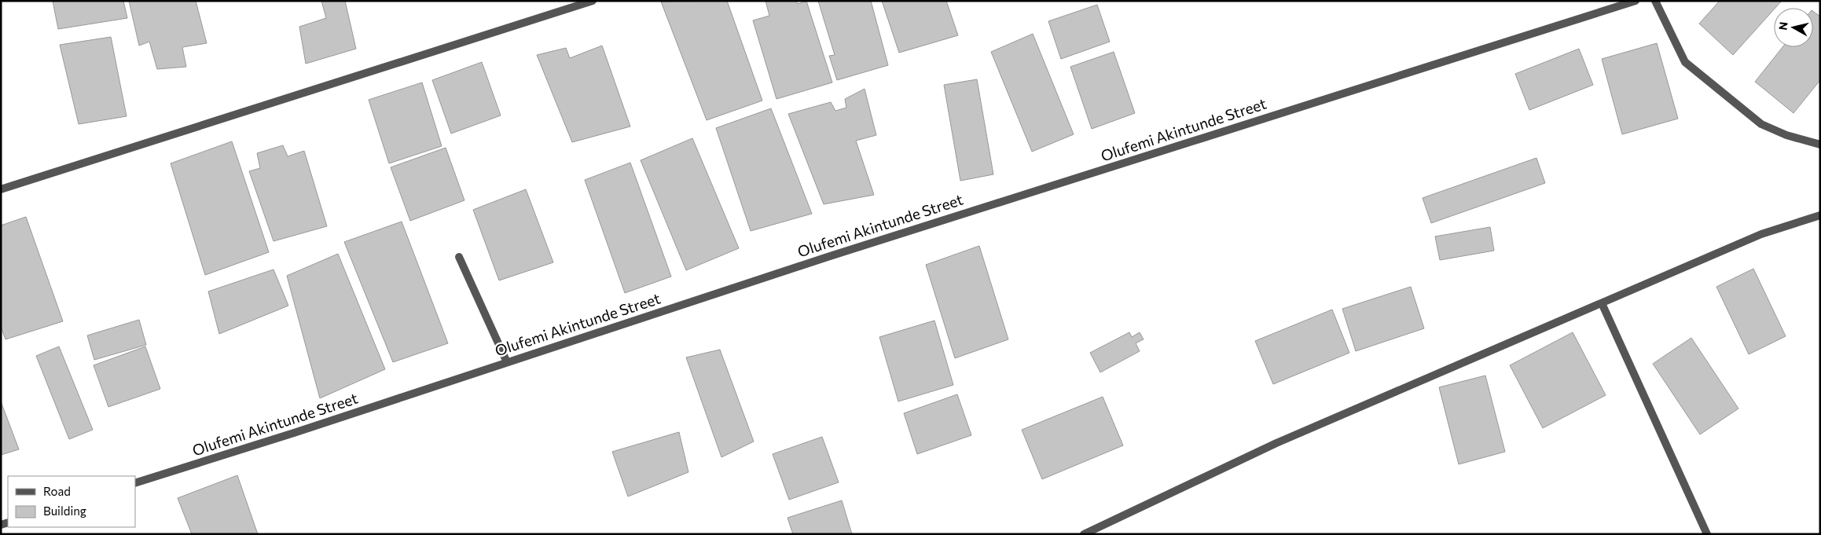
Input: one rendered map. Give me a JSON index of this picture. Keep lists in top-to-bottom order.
{
  "streets": {
    "street": ["Olufemi Akintunde Street"]
  },
  "legend": ["Road", "Building"],
  "north": "left"
}
